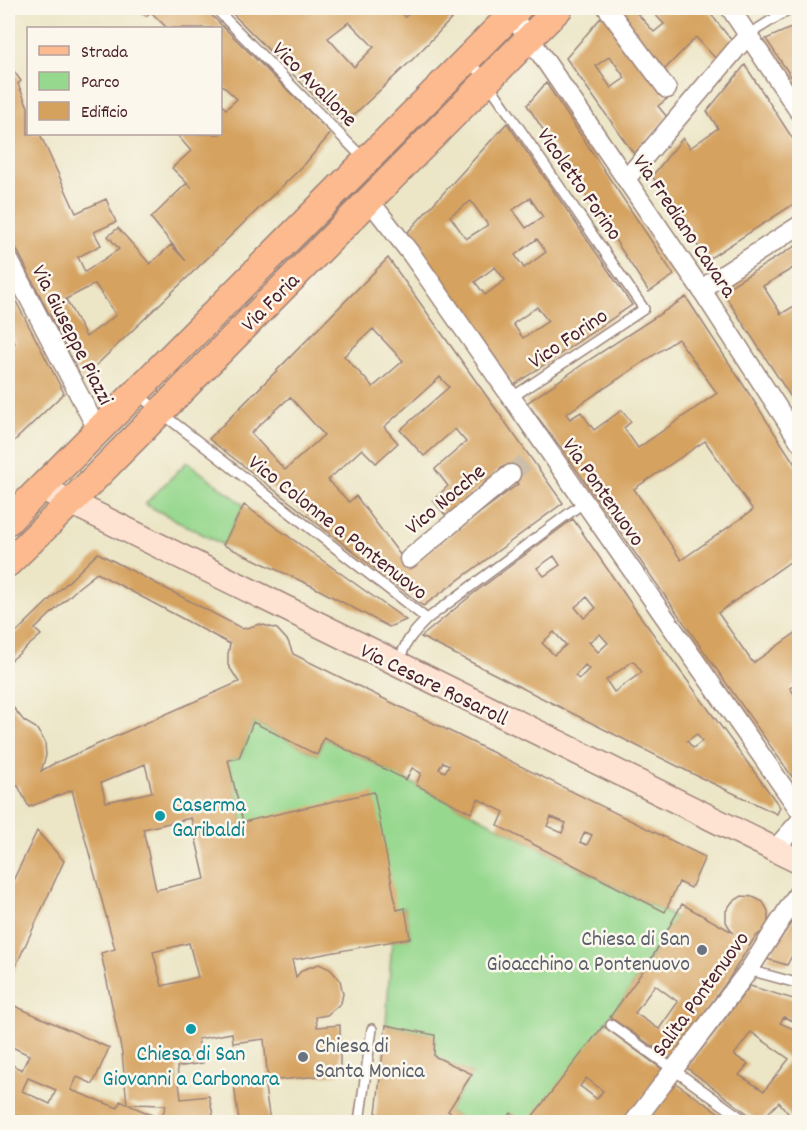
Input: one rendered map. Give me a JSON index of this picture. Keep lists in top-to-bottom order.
{
  "streets": {
    "main road": ["Via Foria", "Via Cesare Rosaroll"],
    "street": [
      "Via Frediano Cavara",
      "Via Giuseppe Piazzi",
      "Via Pontenuovo",
      "Vico Nocche",
      "Salita Pontenuovo"
    ],
    "lane": [
      "Vico Avallone",
      "Vicoletto Forino",
      "Vico Forino",
      "Vico Colonne a Pontenuovo"
    ]
  },
  "crossings": [
    ["Vico Avallone", "Via Foria"],
    ["Vicoletto Forino", "Via Foria"],
    ["Vicoletto Forino", "Vico Forino"],
    ["Via Frediano Cavara", "Via Foria"],
    ["Via Foria", "Via Giuseppe Piazzi"],
    ["Via Foria", "Via Pontenuovo"],
    ["Via Foria", "Vico Colonne a Pontenuovo"],
    ["Via Foria", "Via Cesare Rosaroll"],
    ["Vico Forino", "Via Pontenuovo"],
    ["Via Pontenuovo", "Vico Colonne a Pontenuovo"]
  ],
  "places": [
    "Caserma Garibaldi",
    "Chiesa di San Gioacchino a Pontenuovo",
    "Chiesa di San Giovanni a Carbonara",
    "Chiesa di Santa Monica"
  ],
  "legend": ["Strada", "Parco", "Edificio"]
}
